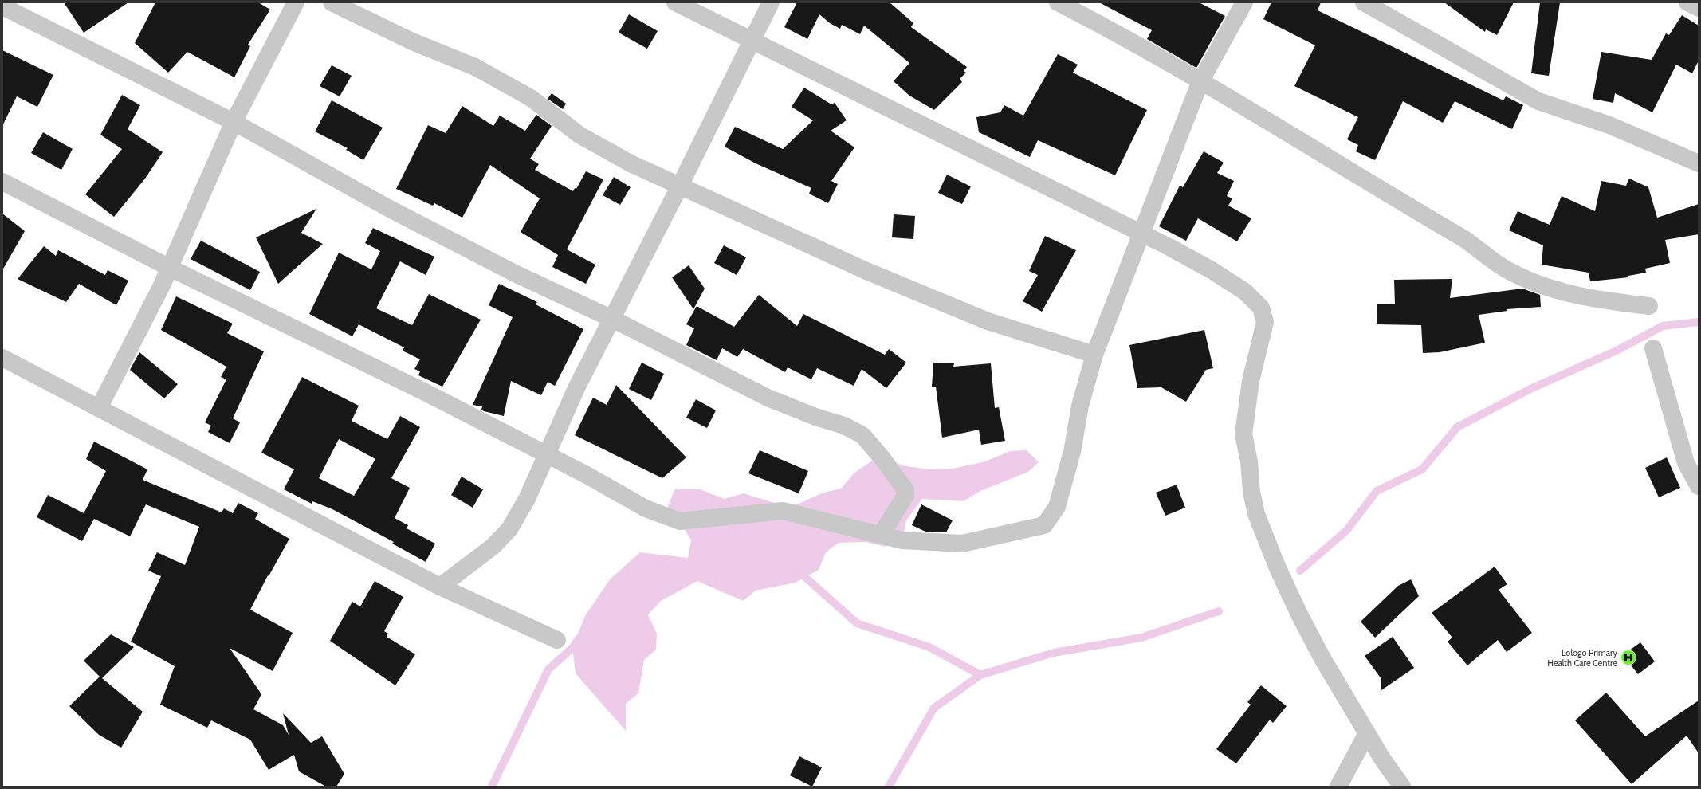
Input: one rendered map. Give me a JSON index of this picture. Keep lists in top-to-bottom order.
{
  "places": {
    "hospital": ["Lologo Primary Health Care Centre"]
  }
}
